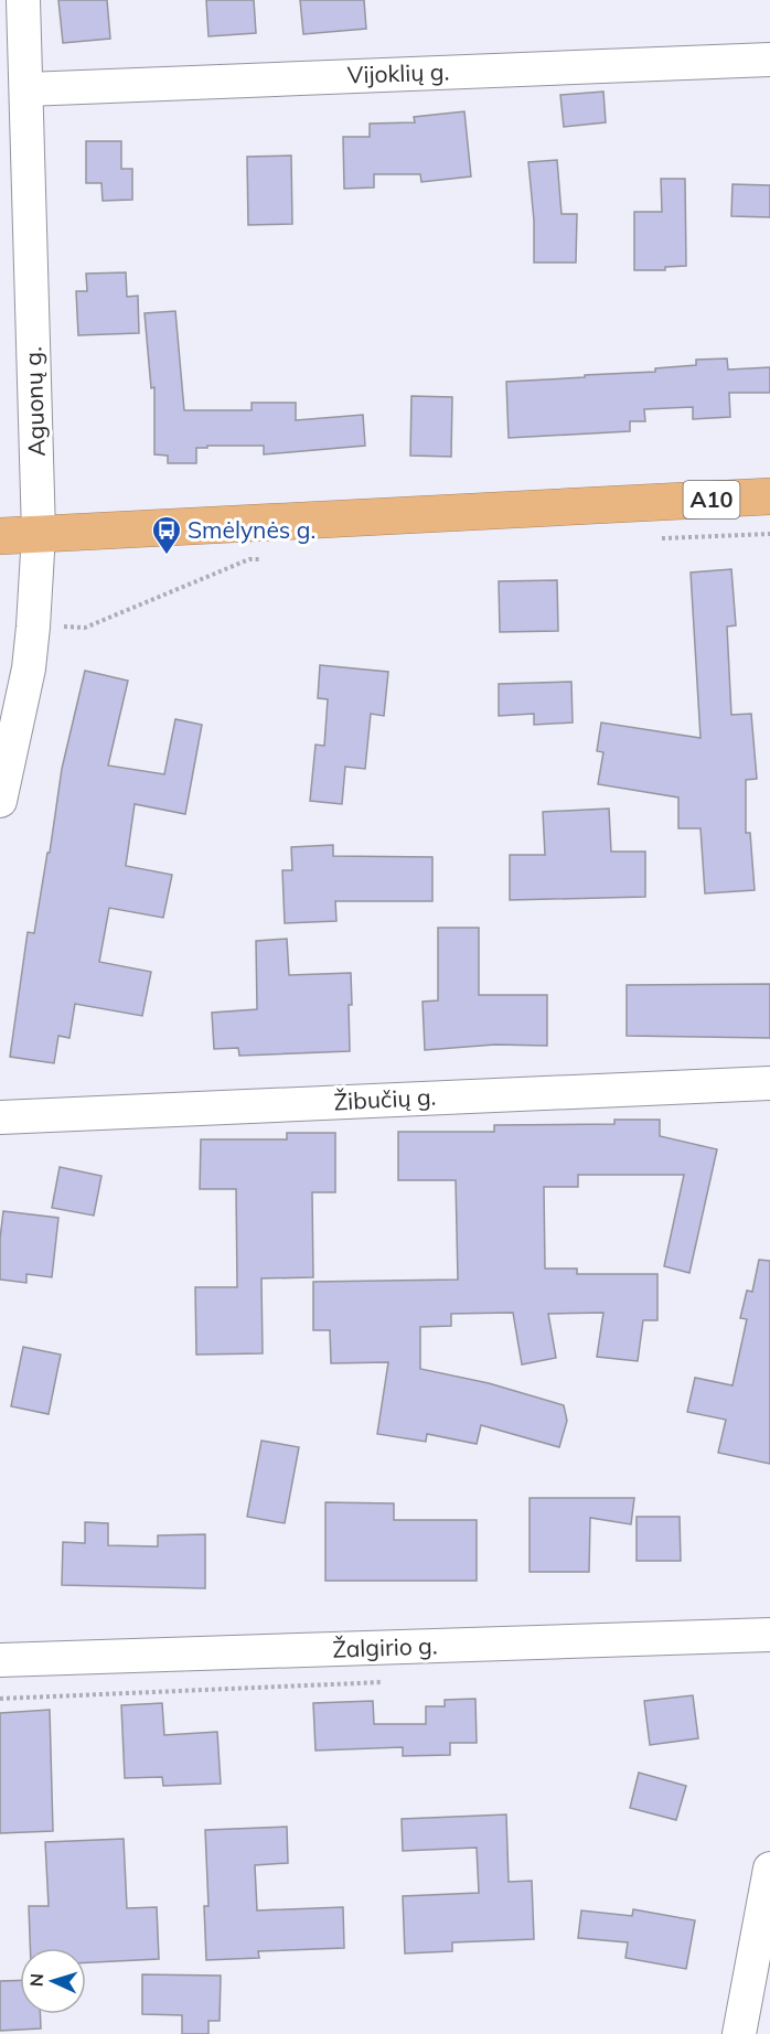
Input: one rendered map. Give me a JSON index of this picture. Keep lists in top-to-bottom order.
{
  "streets": {
    "highway": ["A10"],
    "street": [
      "Vijoklių g.",
      "Aguonų g.",
      "Žibučių g.",
      "Žalgirio g."
    ]
  },
  "crossings": [
    ["Vijoklių g.", "Aguonų g."],
    ["Aguonų g.", "A10"]
  ],
  "places": {
    "bus stop": ["Smėlynės g."]
  },
  "north": "left"
}
